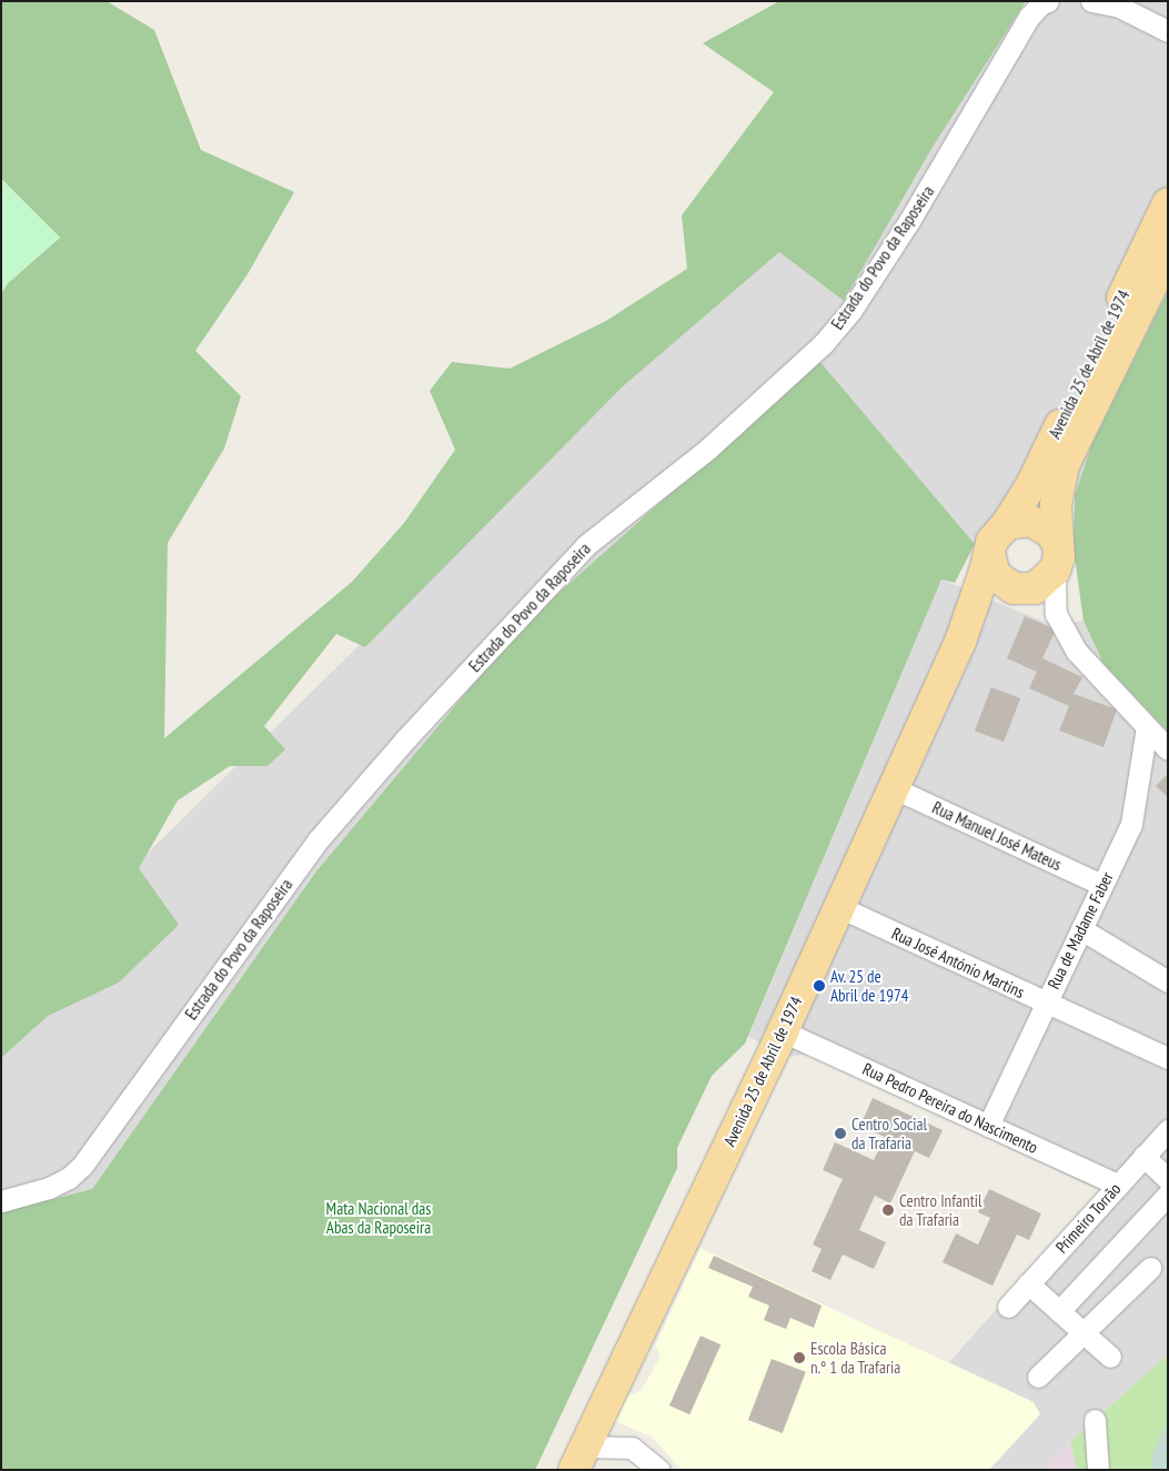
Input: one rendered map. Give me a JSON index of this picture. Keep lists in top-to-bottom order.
{
  "streets": {
    "main road": ["Avenida 25 de Abril de 1974"],
    "street": [
      "Estrada do Povo da Raposeira",
      "Rua Manuel José Mateus",
      "Rua de Madame Faber",
      "Rua José António Martins",
      "Rua Pedro Pereira do Nascimento",
      "Primeiro Torrão"
    ]
  },
  "crossings": [
    ["Avenida 25 de Abril de 1974", "Rua Manuel José Mateus"],
    ["Avenida 25 de Abril de 1974", "Rua José António Martins"],
    ["Avenida 25 de Abril de 1974", "Rua Pedro Pereira do Nascimento"],
    ["Rua Manuel José Mateus", "Rua de Madame Faber"],
    ["Rua de Madame Faber", "Rua José António Martins"],
    ["Rua de Madame Faber", "Rua Pedro Pereira do Nascimento"],
    ["Rua Pedro Pereira do Nascimento", "Primeiro Torrão"]
  ],
  "parks": ["Mata Nacional das Abas da Raposeira"],
  "places": [
    "Av. 25 de Abril de 1974",
    "Centro Social da Trafaria",
    "Centro Infantil da Trafaria",
    "Escola Básica n.º 1 da Trafaria"
  ]
}
